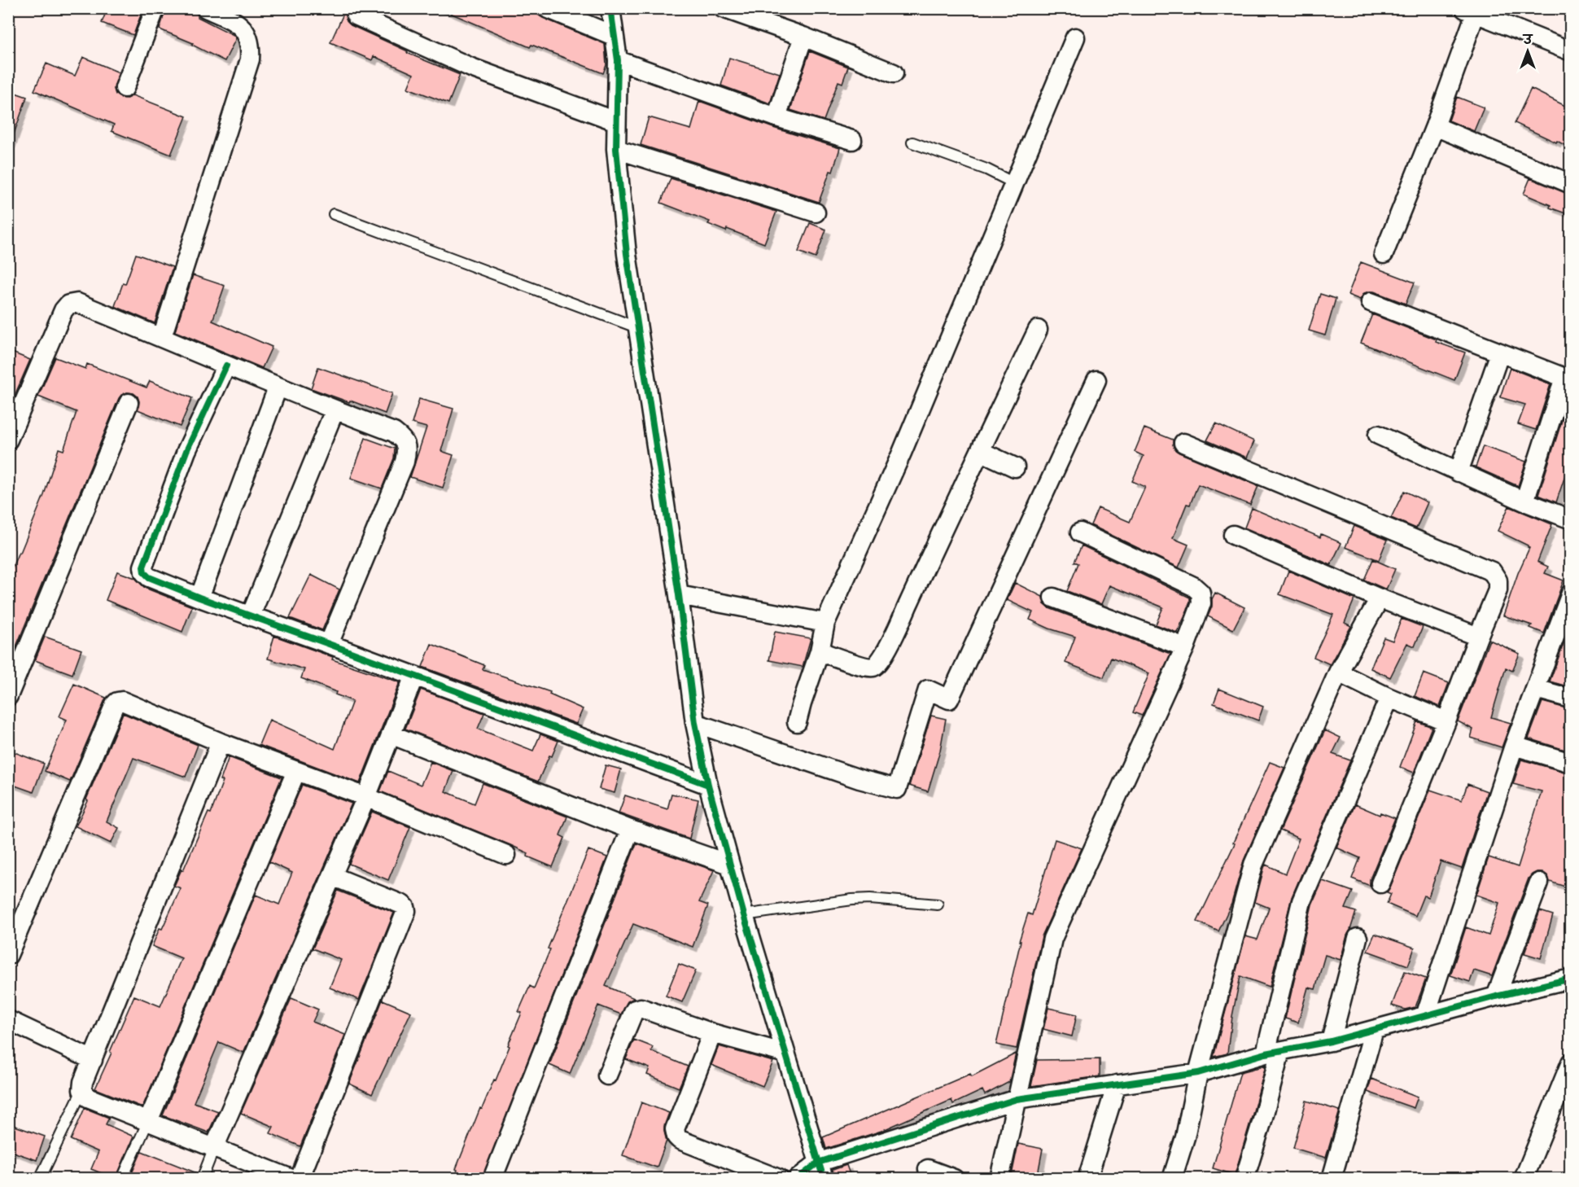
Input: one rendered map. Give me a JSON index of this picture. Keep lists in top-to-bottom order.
{
  "north": "top"
}
